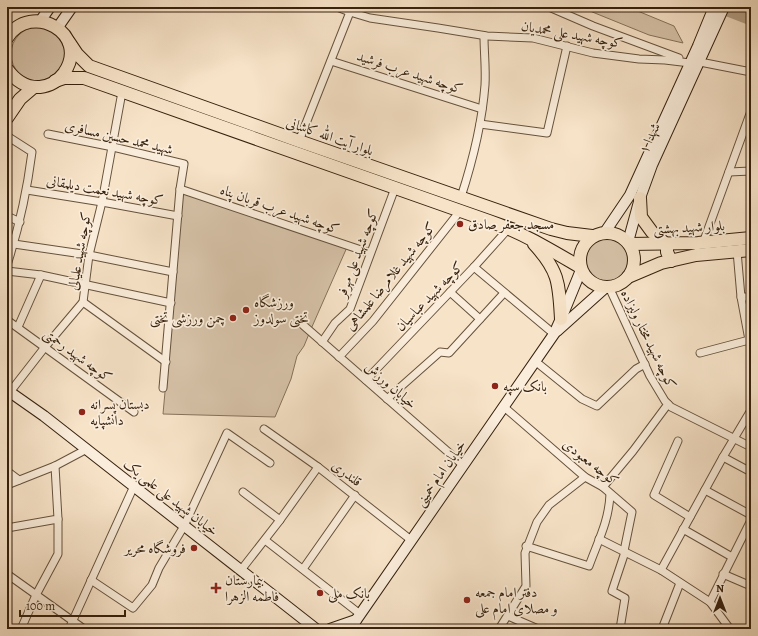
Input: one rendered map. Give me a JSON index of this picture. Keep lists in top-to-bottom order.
{
  "streets": {
    "main road": [
      "بلوار آیت الله کاشانی",
      "شهدا ۱",
      "بلوار شهید بهشتی",
      "خیابان امام خمینی",
      "خیابان شهید علی علمی یک"
    ],
    "street": [
      "کوچه شهید علی محمدیان",
      "کوچه شهید عرب فرشید",
      "شهید محمد حسین مسافری",
      "کوچه شهید نعمت دیلمقانی",
      "کوچه شهید عرب قربان پناه",
      "کوچه شهید علیالی",
      "کوچه شهید علی مهرفر",
      "کوچه شهید غلامرضا علمشاهی",
      "کوچه شهید عباسیان",
      "کوچه شهید مختار ولیزاده",
      "کوچه شهید رحمتی",
      "خیابان ورزش",
      "کوچه معبودی",
      "قلندری"
    ]
  },
  "crossings": [
    ["کوچه شهید علی محمدیان", "شهدا ۱"],
    ["بلوار آیت الله کاشانی", "شهدا ۱"],
    ["بلوار آیت الله کاشانی", "بلوار شهید بهشتی"],
    ["بلوار آیت الله کاشانی", "کوچه شهید علیالی"],
    ["بلوار آیت الله کاشانی", "کوچه شهید علی مهرفر"],
    ["بلوار آیت الله کاشانی", "کوچه شهید غلامرضا علمشاهی"],
    ["بلوار آیت الله کاشانی", "کوچه شهید عباسیان"],
    ["بلوار آیت الله کاشانی", "کوچه شهید مختار ولیزاده"],
    ["شهید محمد حسین مسافری", "کوچه شهید عرب قربان پناه"],
    ["شهید محمد حسین مسافری", "کوچه شهید علیالی"],
    ["شهدا ۱", "بلوار شهید بهشتی"],
    ["شهدا ۱", "کوچه شهید مختار ولیزاده"],
    ["کوچه شهید نعمت دیلمقانی", "کوچه شهید علیالی"],
    ["کوچه شهید عرب قربان پناه", "کوچه شهید علی مهرفر"],
    ["بلوار شهید بهشتی", "کوچه شهید مختار ولیزاده"],
    ["کوچه شهید علیالی", "کوچه شهید رحمتی"],
    ["کوچه شهید علیالی", "خیابان شهید علی علمی یک"],
    ["کوچه شهید علی مهرفر", "خیابان ورزش"],
    ["کوچه شهید غلامرضا علمشاهی", "خیابان ورزش"],
    ["کوچه شهید عباسیان", "خیابان ورزش"],
    ["خیابان ورزش", "خیابان امام خمینی"],
    ["کوچه معبودی", "خیابان امام خمینی"],
    ["قلندری", "خیابان امام خمینی"]
  ],
  "places": {
    "other": [
      "مسجد جعفر صادق",
      "ورزشگاه تختی سولدوز",
      "چمن ورزشی تختی",
      "بانک سپه",
      "دبستان پسرانه دانشپایه",
      "فروشگاه محریر",
      "بانک ملی",
      "دفتر امام جمعه و مصلای امام علی"
    ],
    "health": ["بیمارستان فاطمه الزهرا"]
  },
  "scale_bar": "100 m",
  "north": "top"
}
